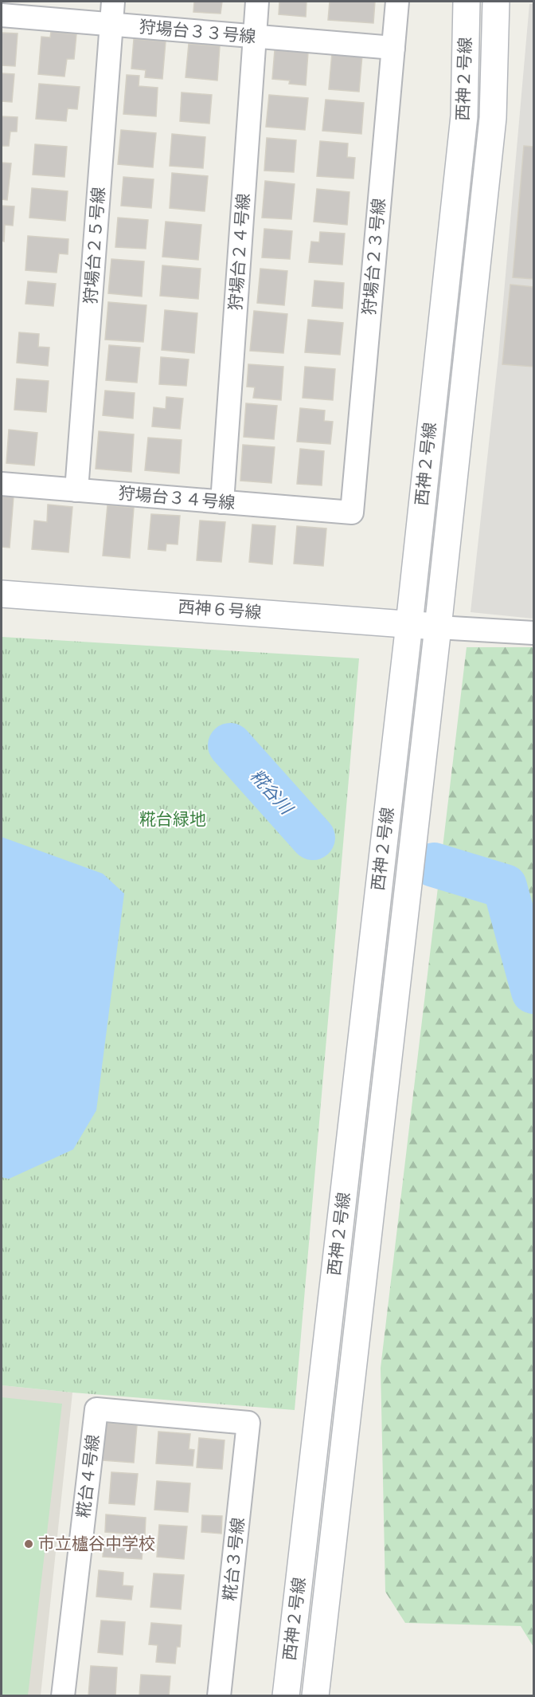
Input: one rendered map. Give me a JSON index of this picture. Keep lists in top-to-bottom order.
{
  "streets": {
    "street": [
      "狩場台３３号線",
      "西神２号線",
      "狩場台２５号線",
      "狩場台２４号線",
      "狩場台２３号線",
      "狩場台３４号線",
      "西神６号線",
      "糀台４号線",
      "糀台３号線"
    ]
  },
  "crossings": [
    ["狩場台３３号線", "狩場台２５号線"],
    ["狩場台３３号線", "狩場台２４号線"],
    ["狩場台３３号線", "狩場台２３号線"],
    ["西神２号線", "西神６号線"],
    ["狩場台２５号線", "狩場台３４号線"],
    ["狩場台２４号線", "狩場台３４号線"],
    ["狩場台２３号線", "狩場台３４号線"],
    ["糀台４号線", "糀台３号線"]
  ],
  "water": ["糀谷川"],
  "parks": ["糀台緑地"],
  "places": ["市立櫨谷中学校"]
}
